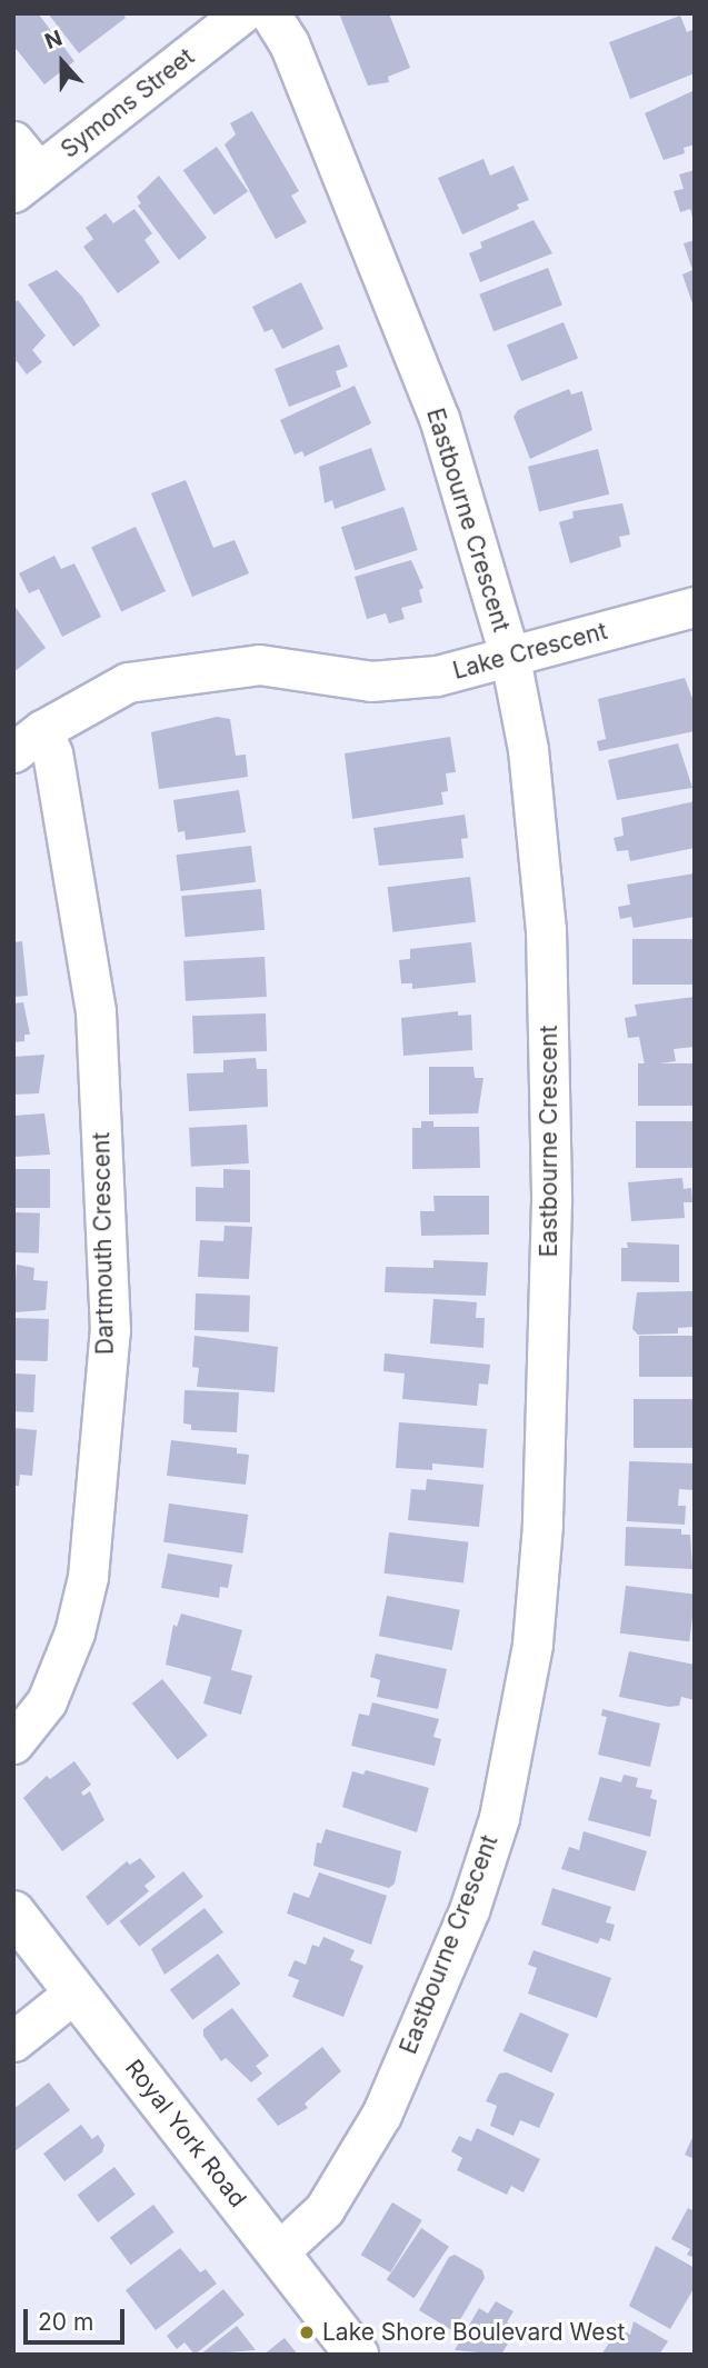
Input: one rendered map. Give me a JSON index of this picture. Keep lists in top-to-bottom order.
{
  "streets": {
    "main road": ["Royal York Road"],
    "street": [
      "Symons Street",
      "Eastbourne Crescent",
      "Lake Crescent",
      "Dartmouth Crescent"
    ]
  },
  "crossings": [
    ["Eastbourne Crescent", "Lake Crescent"],
    ["Eastbourne Crescent", "Royal York Road"],
    ["Lake Crescent", "Dartmouth Crescent"]
  ],
  "places": ["Lake Shore Boulevard West"],
  "scale_bar": "20 m",
  "north": "top"
}
